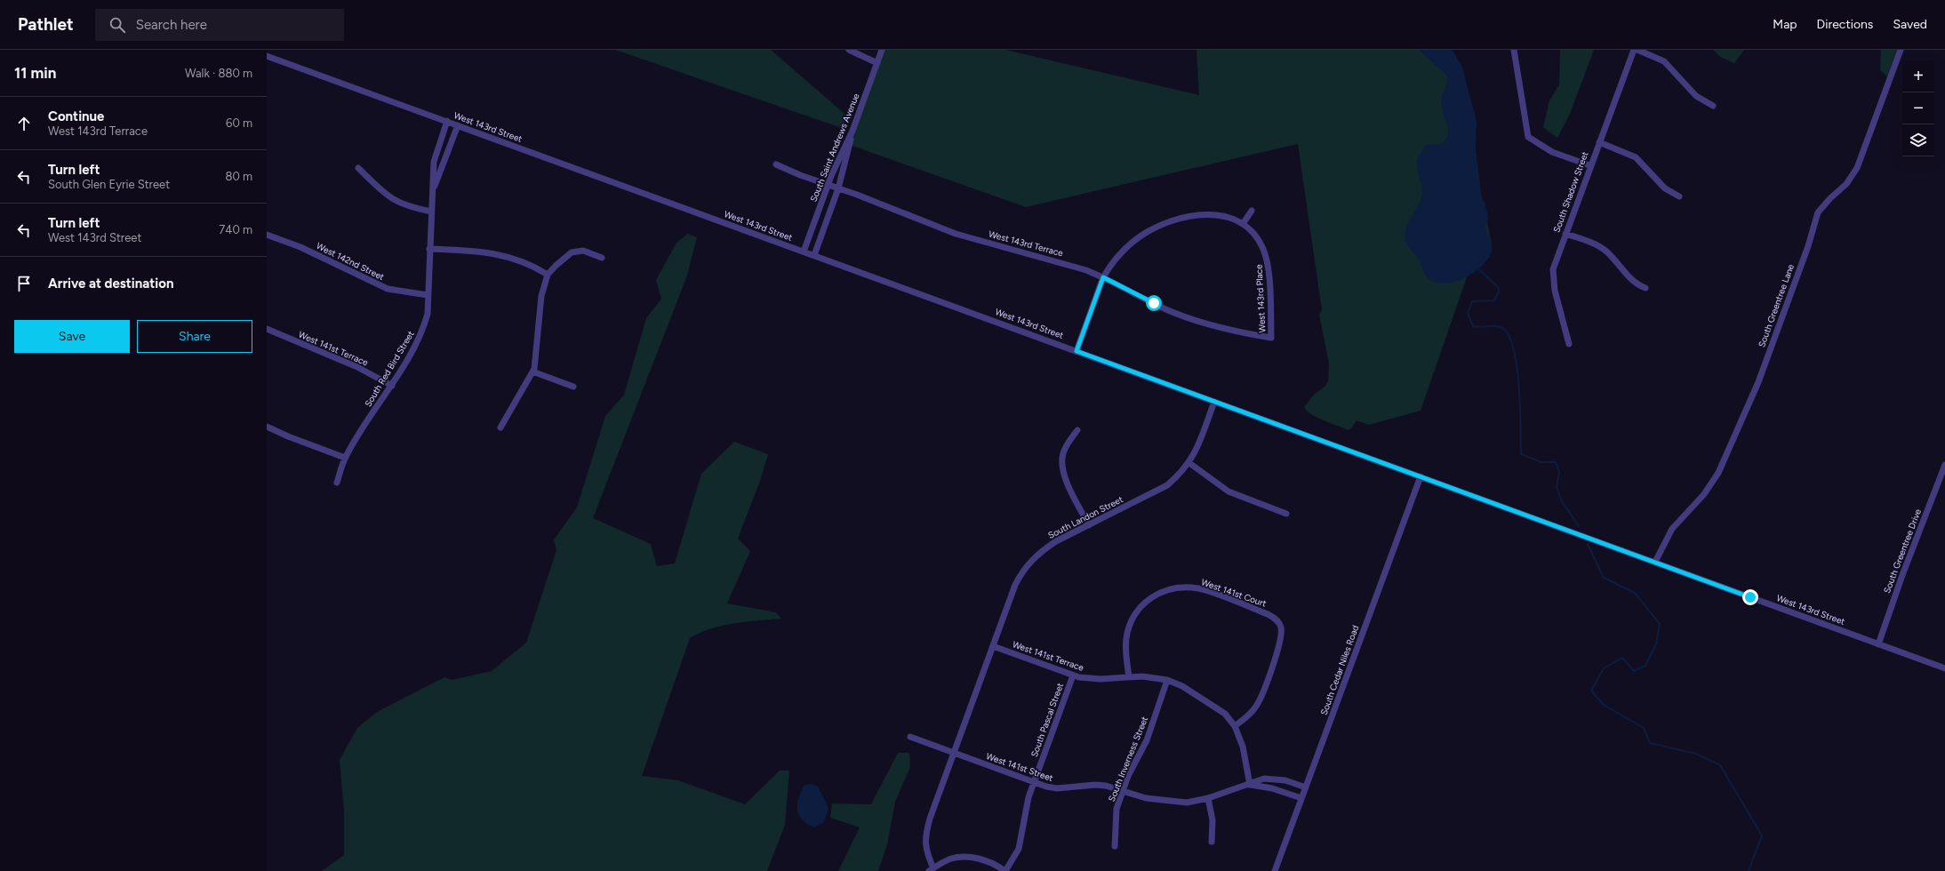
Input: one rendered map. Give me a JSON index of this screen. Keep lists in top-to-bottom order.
{
  "streets": {
    "street": [
      "West 143rd Street",
      "South Saint Andrews Avenue",
      "South Shadow Street",
      "West 143rd Terrace",
      "West 142nd Street",
      "West 143rd Place",
      "South Greentree Lane",
      "West 141st Terrace",
      "South Red Bird Street",
      "South Landon Street",
      "South Greentree Drive",
      "West 141st Court",
      "South Cedar Niles Road",
      "South Pascal Street",
      "South Inverness Street",
      "West 141st Street"
    ]
  },
  "crossings": [
    ["West 143rd Street", "South Saint Andrews Avenue"],
    ["West 143rd Street", "West 143rd Place"],
    ["West 143rd Street", "South Greentree Lane"],
    ["West 143rd Street", "South Red Bird Street"],
    ["West 143rd Street", "South Landon Street"],
    ["West 143rd Street", "South Greentree Drive"],
    ["West 143rd Street", "South Cedar Niles Road"],
    ["South Saint Andrews Avenue", "West 143rd Terrace"],
    ["West 143rd Terrace", "West 143rd Place"],
    ["West 142nd Street", "South Red Bird Street"],
    ["West 141st Terrace", "South Red Bird Street"],
    ["West 141st Terrace", "South Landon Street"],
    ["West 141st Terrace", "West 141st Court"],
    ["West 141st Terrace", "South Pascal Street"],
    ["West 141st Terrace", "South Inverness Street"],
    ["West 141st Terrace", "West 141st Street"],
    ["South Landon Street", "West 141st Street"],
    ["South Cedar Niles Road", "West 141st Street"],
    ["South Pascal Street", "West 141st Street"],
    ["South Inverness Street", "West 141st Street"]
  ],
  "page": {
    "header": "Pathlet",
    "search": "Search here",
    "nav": ["Map", "Directions", "Saved"],
    "heading": ["11 min", "Walk · 880 m"],
    "map_buttons": ["+", "−"],
    "list": [
      ["Continue", "West 143rd Terrace", "60 m"],
      ["Turn left", "South Glen Eyrie Street", "80 m"],
      ["Turn left", "West 143rd Street", "740 m"],
      "Arrive at destination"
    ],
    "buttons": ["Save", "Share"]
  }
}
